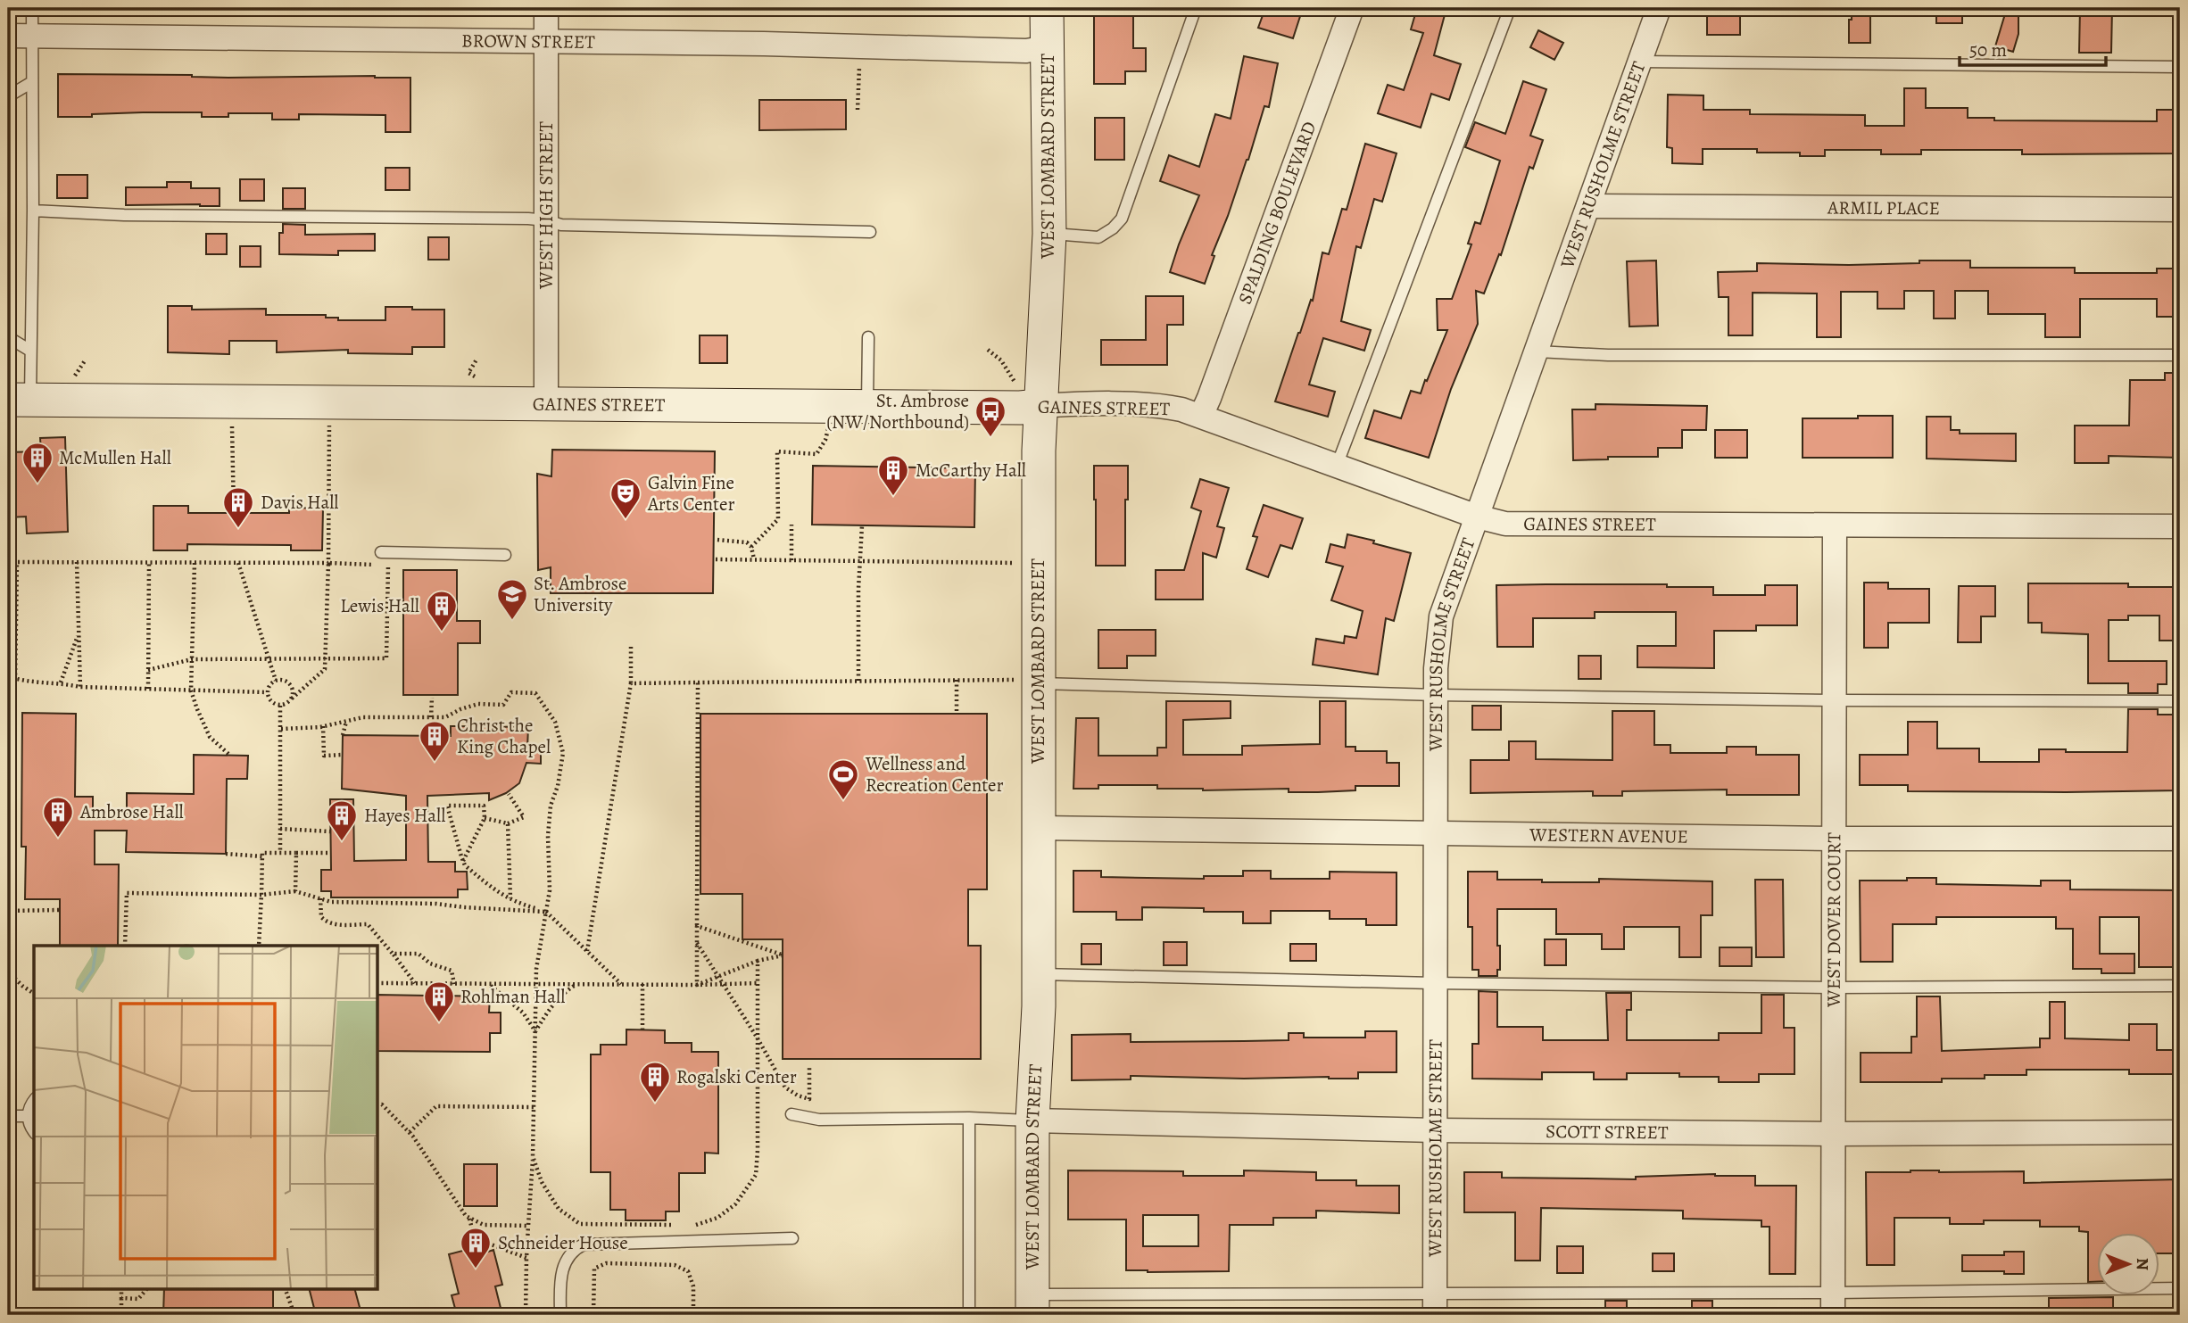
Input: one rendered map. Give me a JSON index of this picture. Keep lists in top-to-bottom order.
{
  "streets": {
    "street": [
      "BROWN STREET",
      "WEST LOMBARD STREET",
      "WEST RUSHOLME STREET",
      "WEST HIGH STREET",
      "ARMIL PLACE",
      "SPALDING BOULEVARD",
      "GAINES STREET",
      "WESTERN AVENUE",
      "WEST DOVER COURT",
      "SCOTT STREET"
    ]
  },
  "crossings": [
    ["BROWN STREET", "WEST LOMBARD STREET"],
    ["BROWN STREET", "WEST HIGH STREET"],
    ["WEST LOMBARD STREET", "GAINES STREET"],
    ["WEST LOMBARD STREET", "WESTERN AVENUE"],
    ["WEST LOMBARD STREET", "SCOTT STREET"],
    ["WEST RUSHOLME STREET", "ARMIL PLACE"],
    ["WEST RUSHOLME STREET", "GAINES STREET"],
    ["WEST RUSHOLME STREET", "WESTERN AVENUE"],
    ["WEST RUSHOLME STREET", "SCOTT STREET"],
    ["WEST HIGH STREET", "GAINES STREET"],
    ["SPALDING BOULEVARD", "GAINES STREET"],
    ["GAINES STREET", "WEST DOVER COURT"],
    ["WESTERN AVENUE", "WEST DOVER COURT"],
    ["WEST DOVER COURT", "SCOTT STREET"]
  ],
  "places": {
    "bus stop": ["St. Ambrose (NW/Northbound)"],
    "building": [
      "McMullen Hall",
      "McCarthy Hall",
      "Davis Hall",
      "Lewis Hall",
      "Christ the King Chapel",
      "Ambrose Hall",
      "Hayes Hall",
      "Rohlman Hall",
      "Rogalski Center",
      "Schneider House"
    ],
    "theatre": ["Galvin Fine Arts Center"],
    "school or university": ["St. Ambrose University"],
    "sports": ["Wellness and Recreation Center"]
  },
  "scale_bar": "50 m",
  "north": "right"
}
